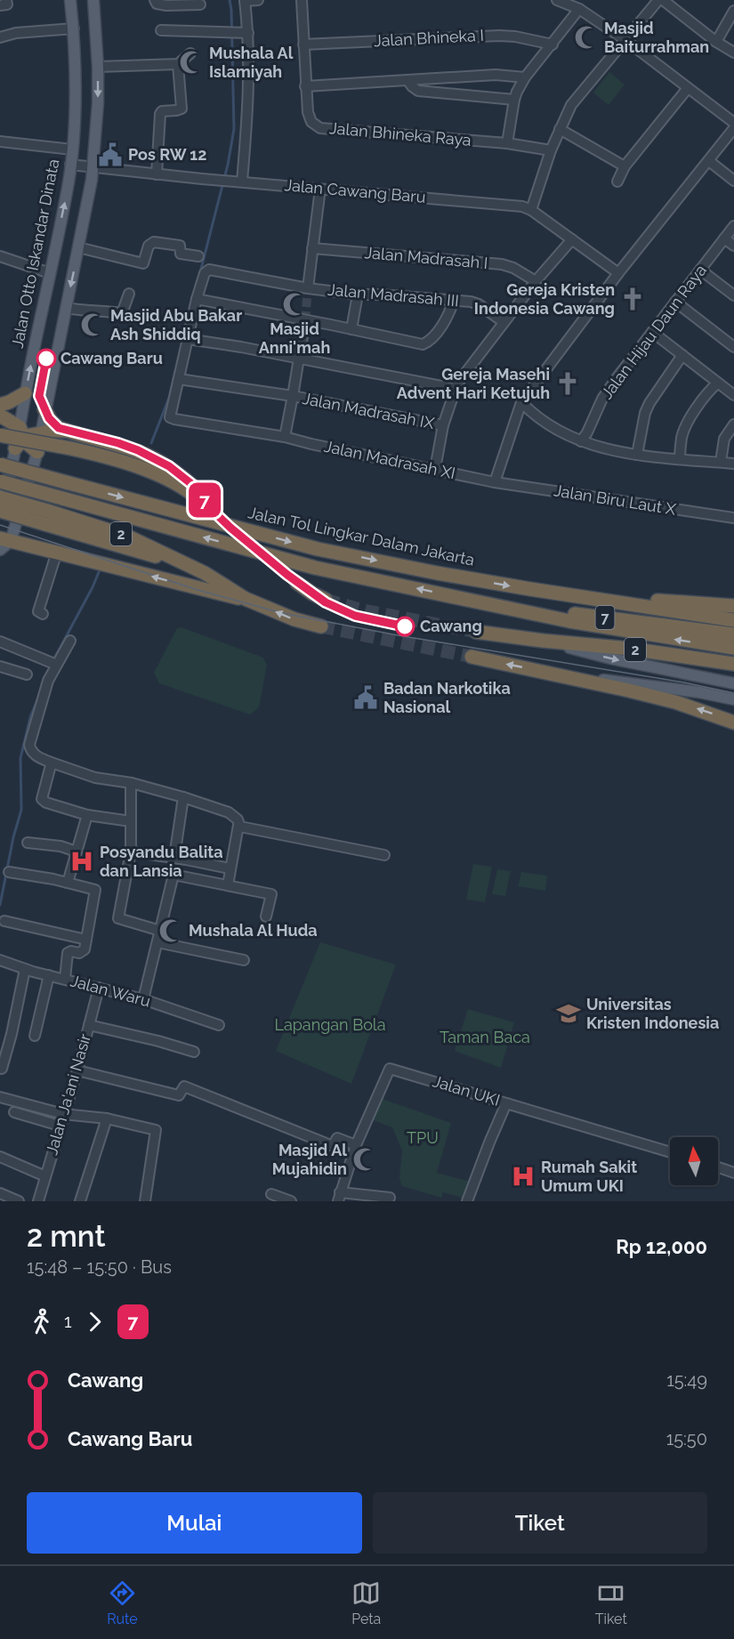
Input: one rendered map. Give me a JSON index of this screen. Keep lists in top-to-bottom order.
{
  "streets": {
    "highway": ["2", "Jalan Tol Lingkar Dalam Jakarta", "7"],
    "main road": ["Jalan Otto Iskandar Dinata"],
    "street": [
      "Jalan Bhineka I",
      "Jalan Bhineka Raya",
      "Jalan Cawang Baru",
      "Jalan Madrasah I",
      "Jalan Madrasah III",
      "Jalan Hijau Daun Raya",
      "Jalan Madrasah IX",
      "Jalan Madrasah XI",
      "Jalan Biru Laut X",
      "Jalan Waru",
      "Jalan UKI",
      "Jalan Ja'ani Nasir"
    ]
  },
  "crossings": [
    ["Jalan Bhineka I", "Jalan Bhineka Raya"],
    ["Jalan Cawang Baru", "Jalan Otto Iskandar Dinata"],
    ["Jalan Otto Iskandar Dinata", "2"],
    ["Jalan Madrasah IX", "Jalan Madrasah XI"],
    ["Jalan Madrasah XI", "Jalan Biru Laut X"],
    ["Jalan Tol Lingkar Dalam Jakarta", "7"],
    ["Jalan Waru", "Jalan Ja'ani Nasir"]
  ],
  "parks": ["Lapangan Bola", "Taman Baca", "TPU"],
  "places": {
    "mosque": [
      "Masjid Baiturrahman",
      "Mushala Al Islamiyah",
      "Masjid Anni'mah",
      "Masjid Abu Bakar Ash Shiddiq",
      "Mushala Al Huda",
      "Masjid Al Mujahidin"
    ],
    "public building": ["Pos RW 12", "Badan Narkotika Nasional"],
    "church": ["Gereja Kristen Indonesia Cawang", "Gereja Masehi Advent Hari Ketujuh"],
    "other": ["Cawang Baru", "Cawang"],
    "hospital": ["Posyandu Balita dan Lansia", "Rumah Sakit Umum UKI"],
    "school or university": ["Universitas Kristen Indonesia"]
  },
  "lines": ["bus line 7"],
  "north": "top",
  "page": {
    "on_map": "7",
    "heading": ["2 mnt", "15:48 – 15:50 · Bus", "Rp 12,000"],
    "legs": ["1", "7"],
    "list": [
      {
        "name": "Cawang",
        "value": "15:49"
      },
      {
        "name": "Cawang Baru",
        "value": "15:50"
      }
    ],
    "buttons": ["Mulai", "Tiket"],
    "tabs": ["Rute", "Peta", "Tiket"]
  }
}
